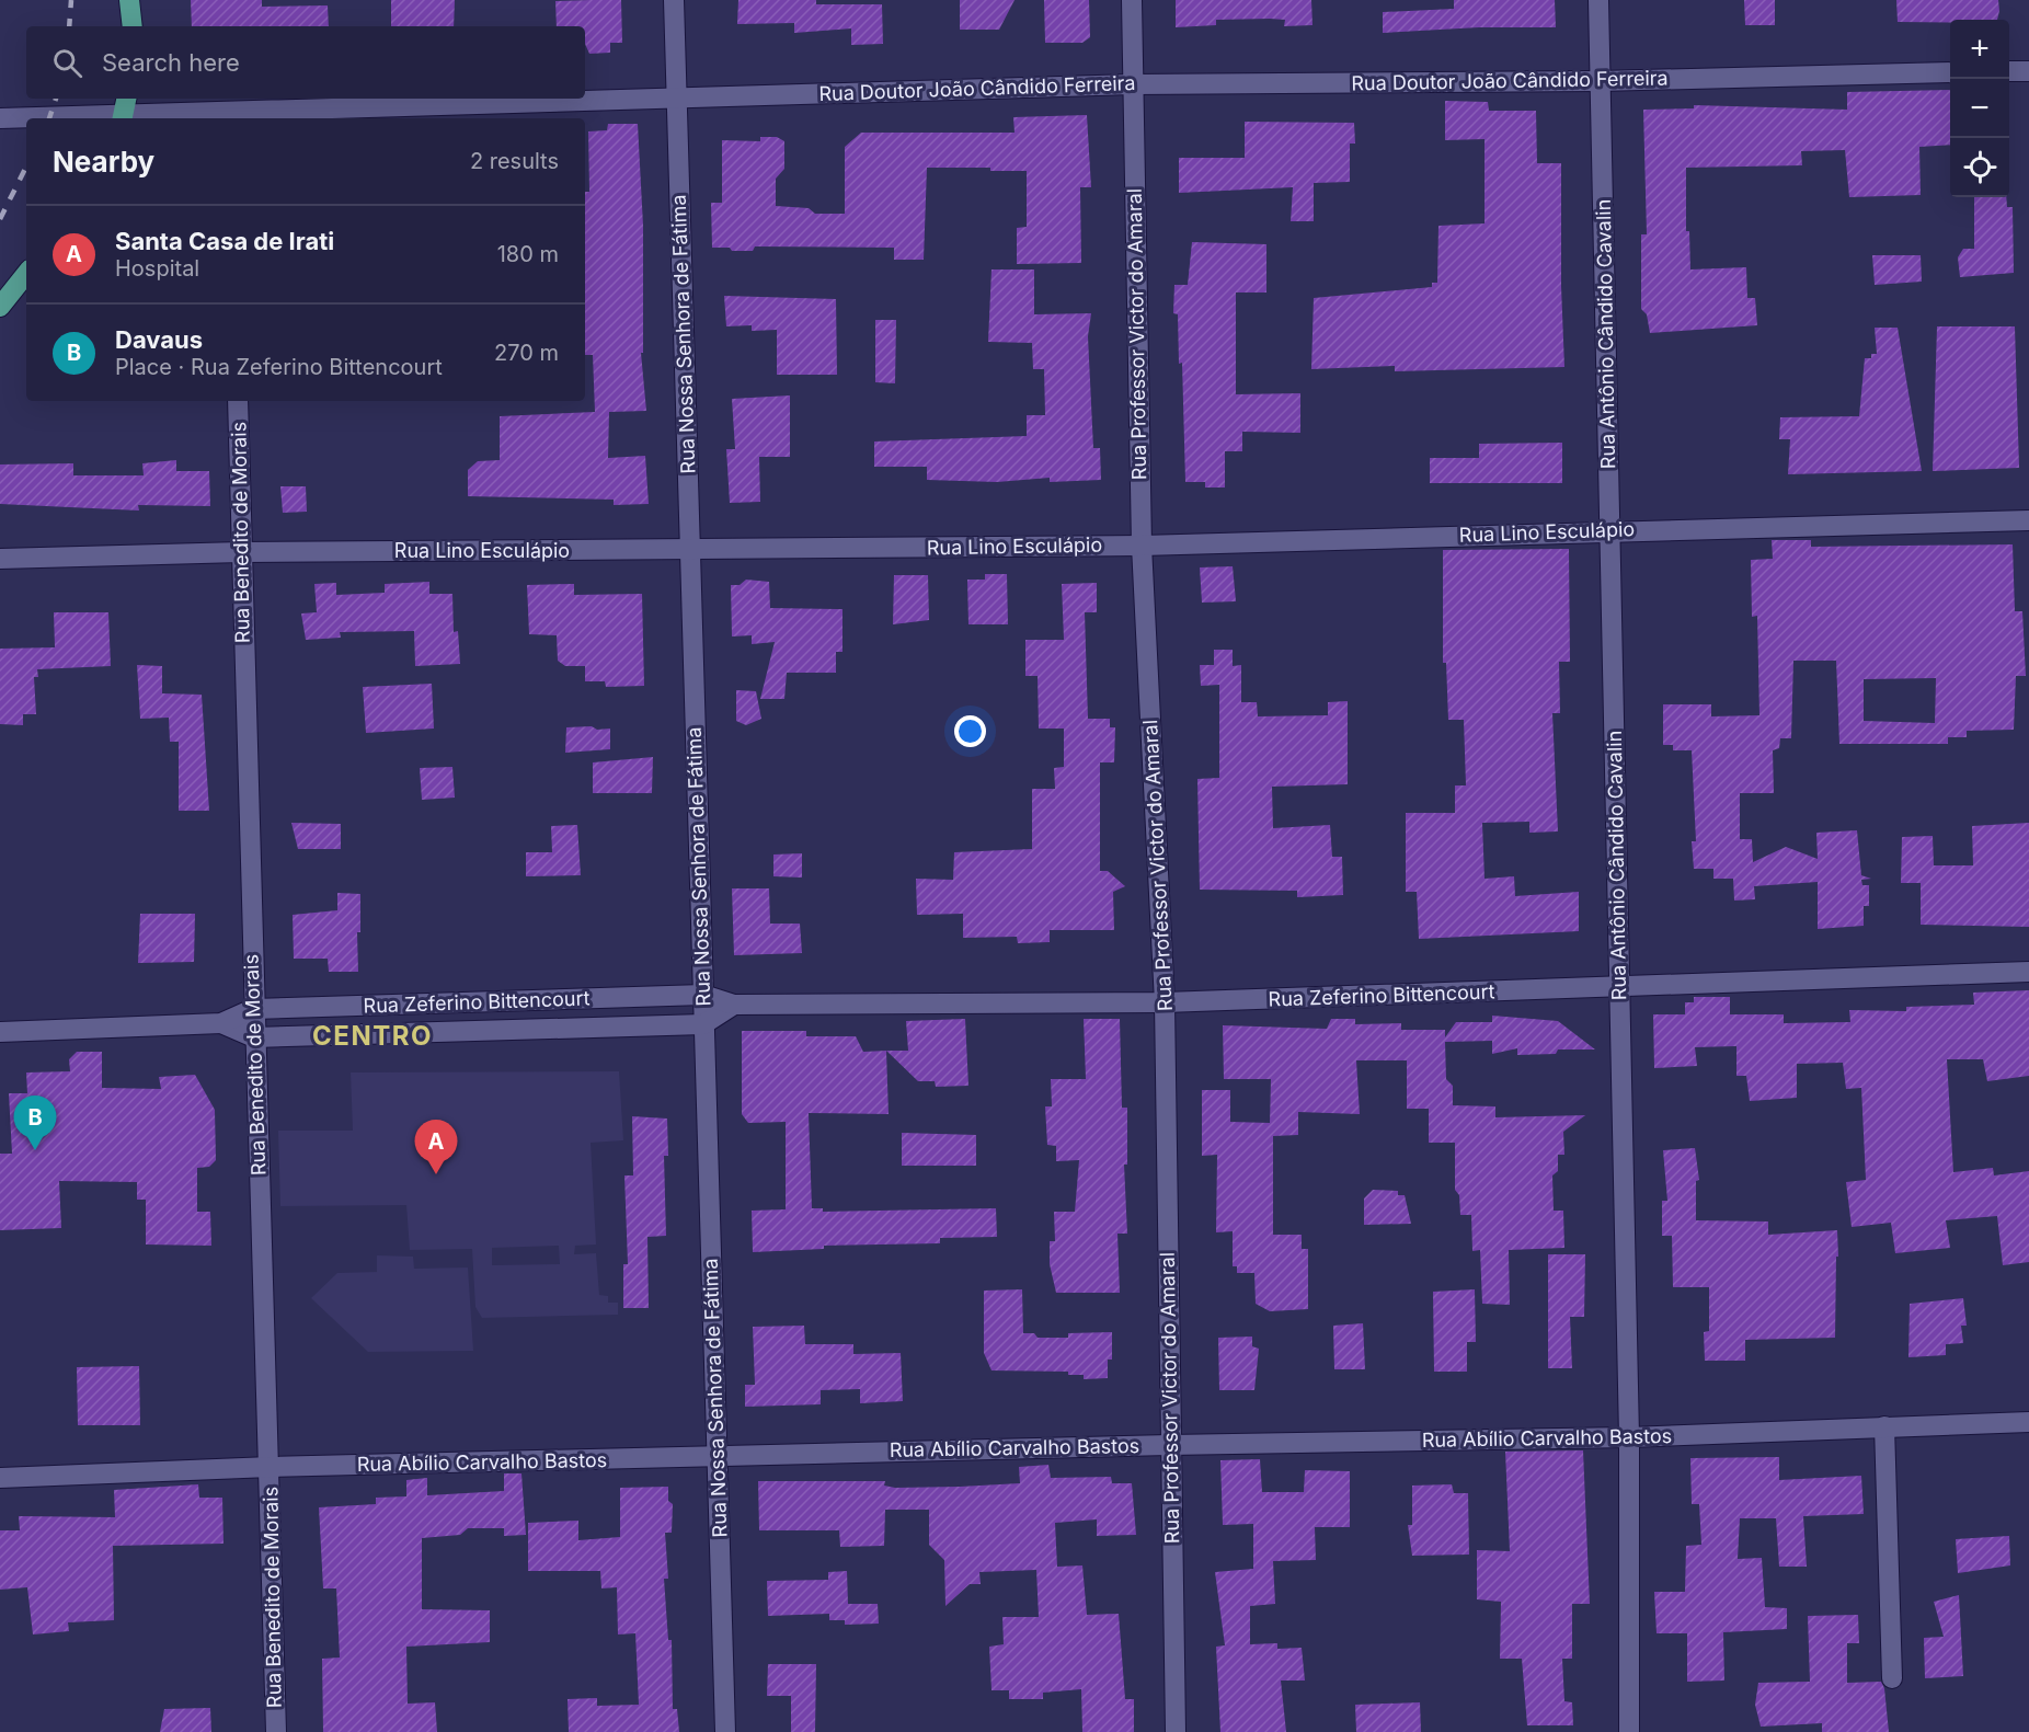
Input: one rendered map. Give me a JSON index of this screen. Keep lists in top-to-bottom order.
{
  "streets": {
    "street": [
      "Rua Doutor João Cândido Ferreira",
      "Rua Nossa Senhora de Fátima",
      "Rua Professor Victor do Amaral",
      "Rua Antônio Cândido Cavalin",
      "Rua Benedito de Morais",
      "Rua Lino Esculápio",
      "Rua Zeferino Bittencourt",
      "Rua Abílio Carvalho Bastos"
    ]
  },
  "crossings": [
    ["Rua Doutor João Cândido Ferreira", "Rua Nossa Senhora de Fátima"],
    ["Rua Doutor João Cândido Ferreira", "Rua Professor Victor do Amaral"],
    ["Rua Doutor João Cândido Ferreira", "Rua Antônio Cândido Cavalin"],
    ["Rua Nossa Senhora de Fátima", "Rua Lino Esculápio"],
    ["Rua Nossa Senhora de Fátima", "Rua Zeferino Bittencourt"],
    ["Rua Nossa Senhora de Fátima", "Rua Abílio Carvalho Bastos"],
    ["Rua Professor Victor do Amaral", "Rua Lino Esculápio"],
    ["Rua Professor Victor do Amaral", "Rua Zeferino Bittencourt"],
    ["Rua Professor Victor do Amaral", "Rua Abílio Carvalho Bastos"],
    ["Rua Antônio Cândido Cavalin", "Rua Lino Esculápio"],
    ["Rua Antônio Cândido Cavalin", "Rua Zeferino Bittencourt"],
    ["Rua Antônio Cândido Cavalin", "Rua Abílio Carvalho Bastos"],
    ["Rua Benedito de Morais", "Rua Lino Esculápio"],
    ["Rua Benedito de Morais", "Rua Zeferino Bittencourt"],
    ["Rua Benedito de Morais", "Rua Abílio Carvalho Bastos"]
  ],
  "districts": ["CENTRO"],
  "page": {
    "map_buttons": ["+", "−"],
    "search": "Search here",
    "heading": ["Nearby", "2 results"],
    "list": [
      {
        "mark": "A",
        "name": "Santa Casa de Irati",
        "note": "Hospital",
        "value": "180 m"
      },
      {
        "mark": "B",
        "name": "Davaus",
        "note": "Place · Rua Zeferino Bittencourt",
        "value": "270 m"
      }
    ],
    "pins": ["B", "A"]
  }
}
